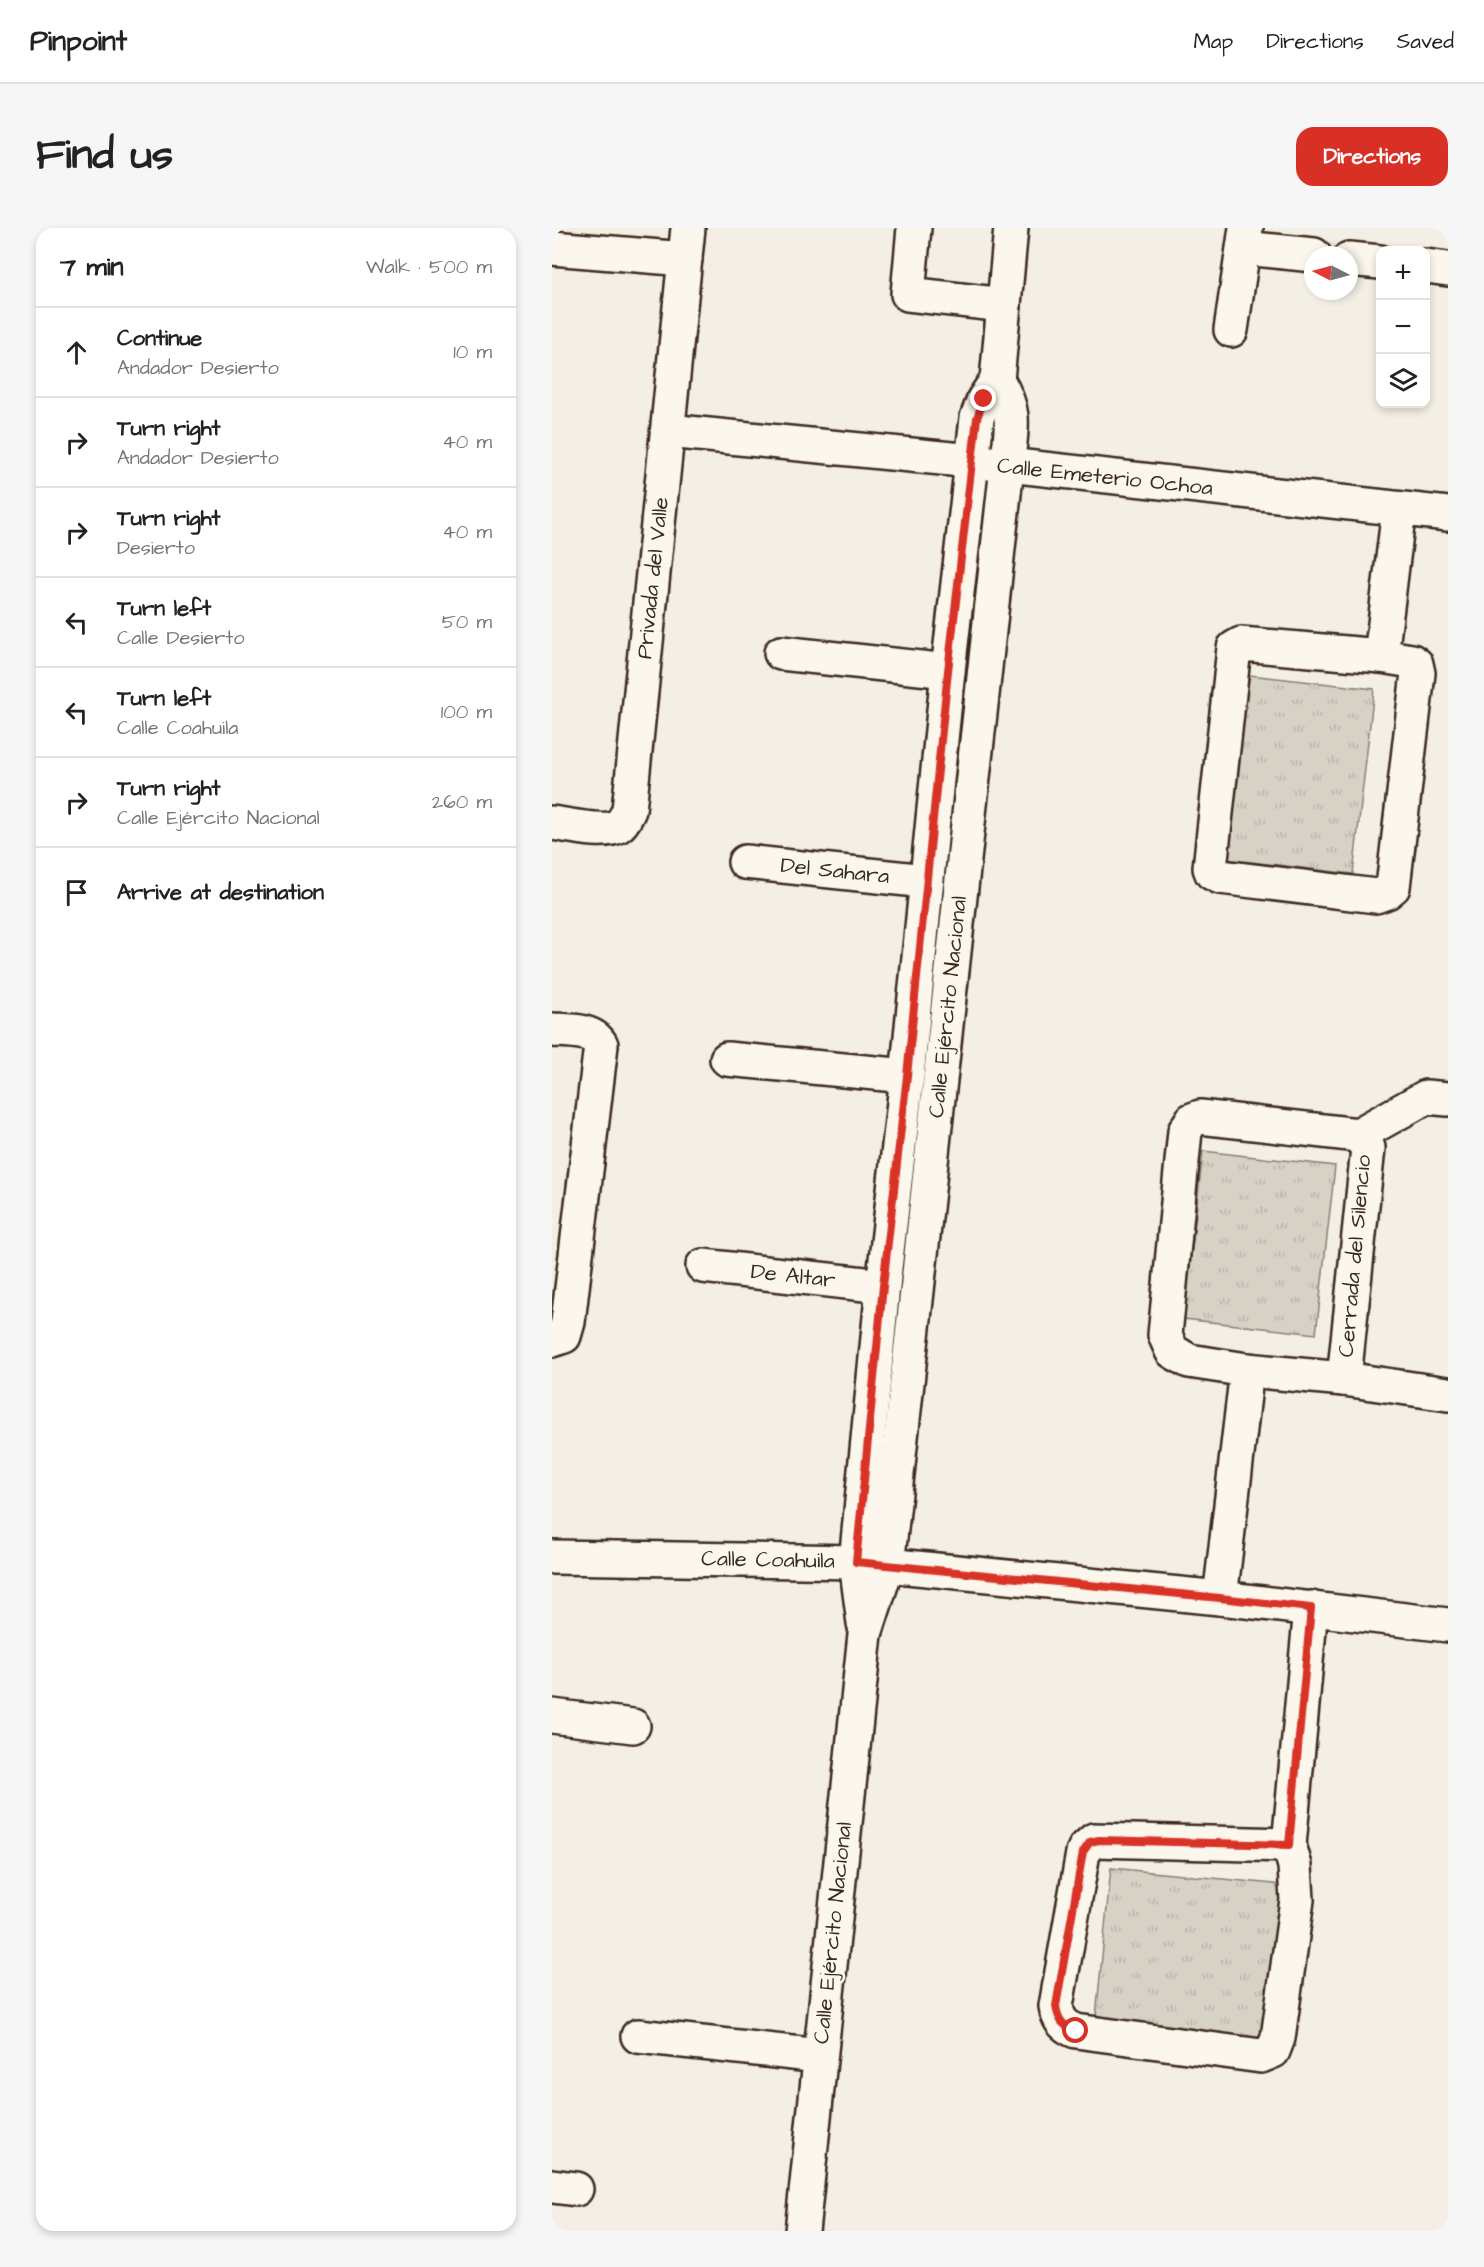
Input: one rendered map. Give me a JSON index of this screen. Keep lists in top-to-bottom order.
{
  "streets": {
    "street": [
      "Calle Emeterio Ochoa",
      "Privada del Valle",
      "Del Sahara",
      "Calle Ejército Nacional",
      "Cerrada del Silencio",
      "De Altar",
      "Calle Coahuila"
    ]
  },
  "crossings": [
    ["Calle Emeterio Ochoa", "Privada del Valle"],
    ["Calle Emeterio Ochoa", "Calle Ejército Nacional"],
    ["Del Sahara", "Calle Ejército Nacional"],
    ["Calle Ejército Nacional", "De Altar"],
    ["Calle Ejército Nacional", "Calle Coahuila"]
  ],
  "north": "left",
  "page": {
    "header": "Pinpoint",
    "nav": ["Map", "Directions", "Saved"],
    "title": "Find us",
    "buttons": "Directions",
    "heading": ["7 min", "Walk · 500 m"],
    "map_buttons": ["+", "−"],
    "list": [
      ["Continue", "Andador Desierto", "10 m"],
      ["Turn right", "Andador Desierto", "40 m"],
      ["Turn right", "Desierto", "40 m"],
      ["Turn left", "Calle Desierto", "50 m"],
      ["Turn left", "Calle Coahuila", "100 m"],
      ["Turn right", "Calle Ejército Nacional", "260 m"],
      "Arrive at destination"
    ]
  }
}
